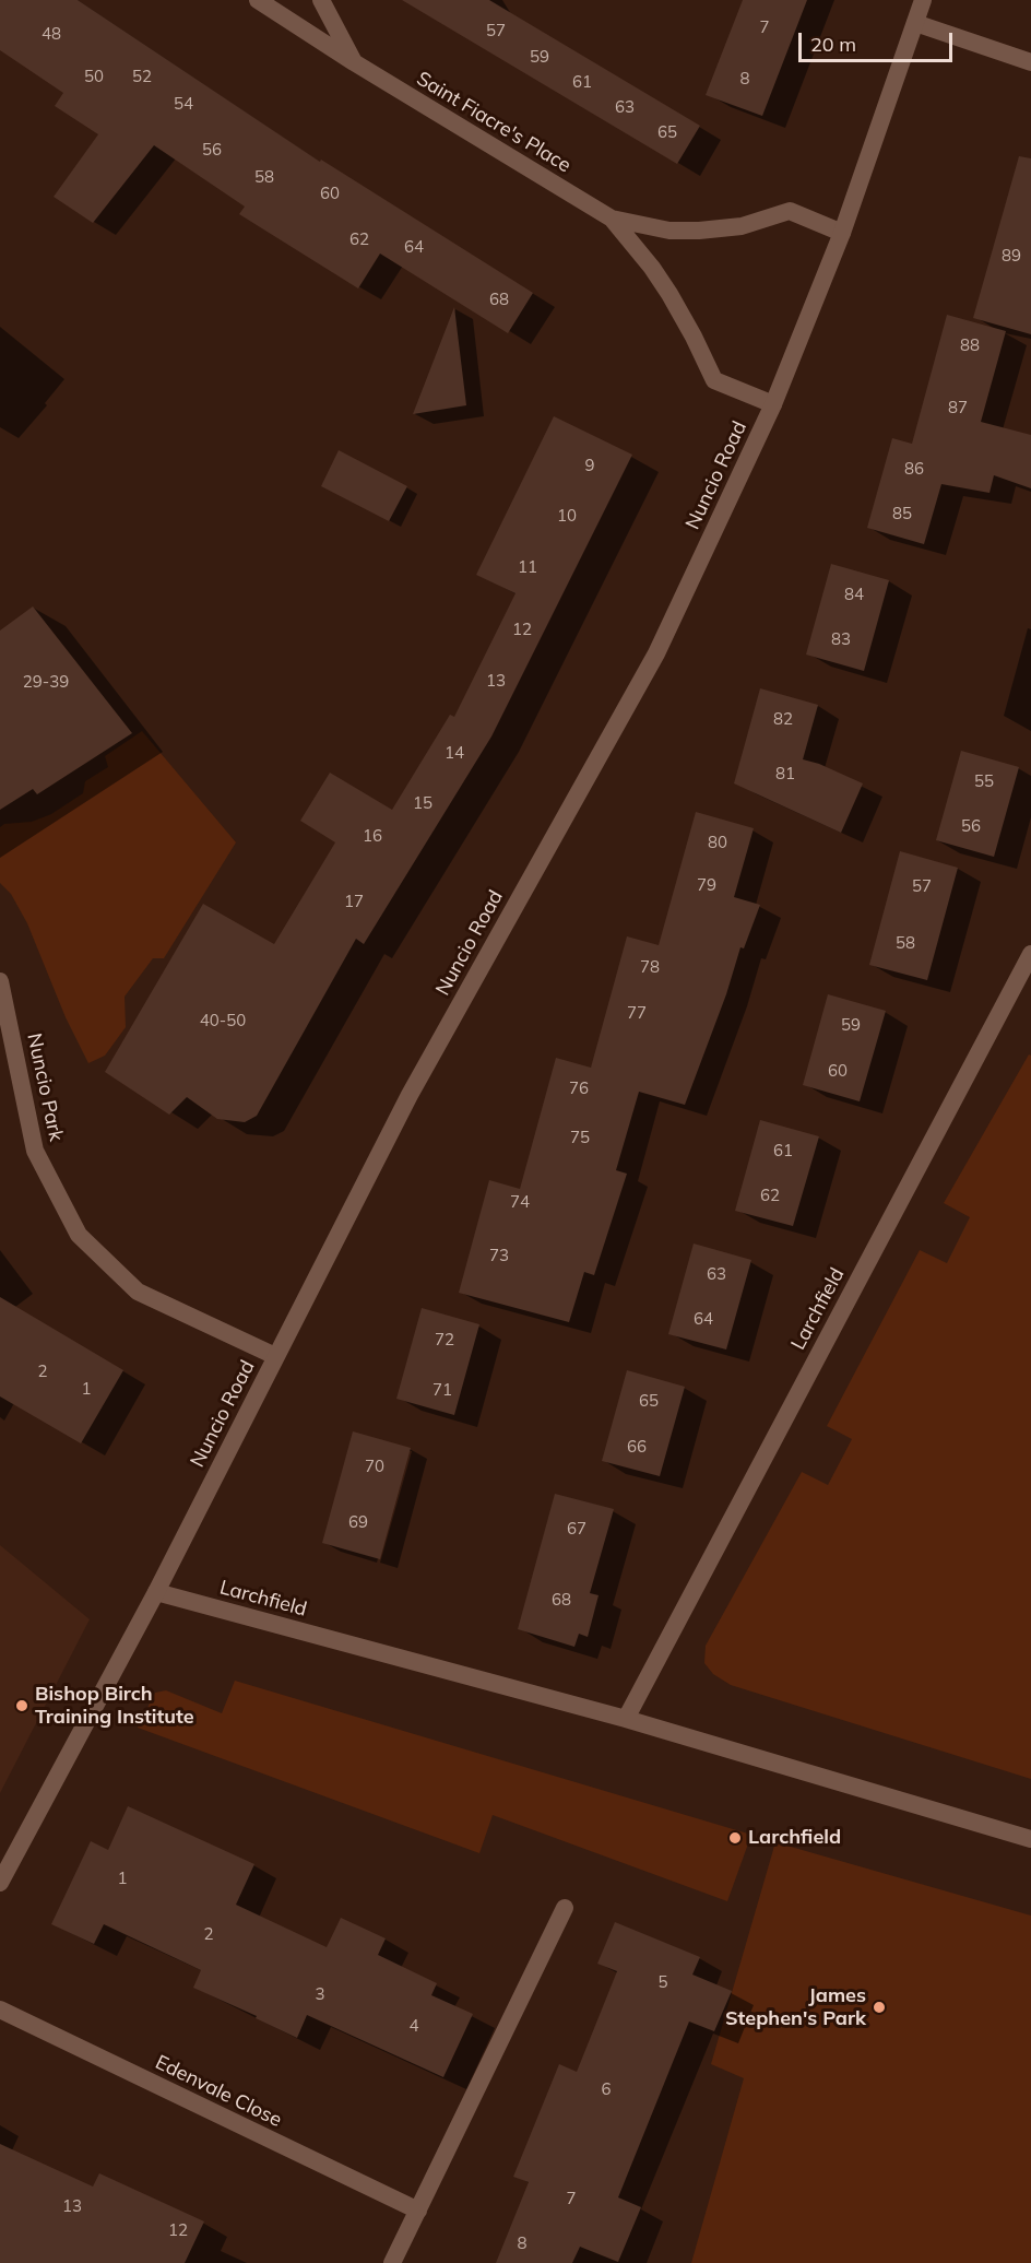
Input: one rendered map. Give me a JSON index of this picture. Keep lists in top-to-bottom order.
{
  "streets": {
    "street": [
      "Saint Fiacre's Place",
      "Nuncio Road",
      "Nuncio Park",
      "Larchfield",
      "Edenvale Close"
    ]
  },
  "crossings": [
    ["Saint Fiacre's Place", "Nuncio Road"],
    ["Nuncio Road", "Nuncio Park"],
    ["Nuncio Road", "Larchfield"]
  ],
  "places": ["Bishop Birch Training Institute", "Larchfield", "James Stephen's Park"],
  "house_numbers": [
    "7",
    "57",
    "48",
    "59",
    "50",
    "52",
    "8",
    "61",
    "54",
    "63",
    "65",
    "56",
    "58",
    "60",
    "62",
    "64",
    "89",
    "68",
    "88",
    "87",
    "9",
    "86",
    "85",
    "10",
    "11",
    "84",
    "12",
    "83",
    "13",
    "29-39",
    "82",
    "14",
    "81",
    "55",
    "15",
    "56",
    "16",
    "80",
    "79",
    "57",
    "17",
    "58",
    "78",
    "77",
    "40-50",
    "59",
    "60",
    "76",
    "75",
    "61",
    "62",
    "74",
    "73",
    "63",
    "64",
    "72",
    "2",
    "1",
    "71",
    "65",
    "66",
    "70",
    "69",
    "67",
    "68",
    "1",
    "2",
    "5",
    "3",
    "4",
    "6",
    "7",
    "13",
    "12",
    "8"
  ],
  "scale_bar": "20 m"
}
